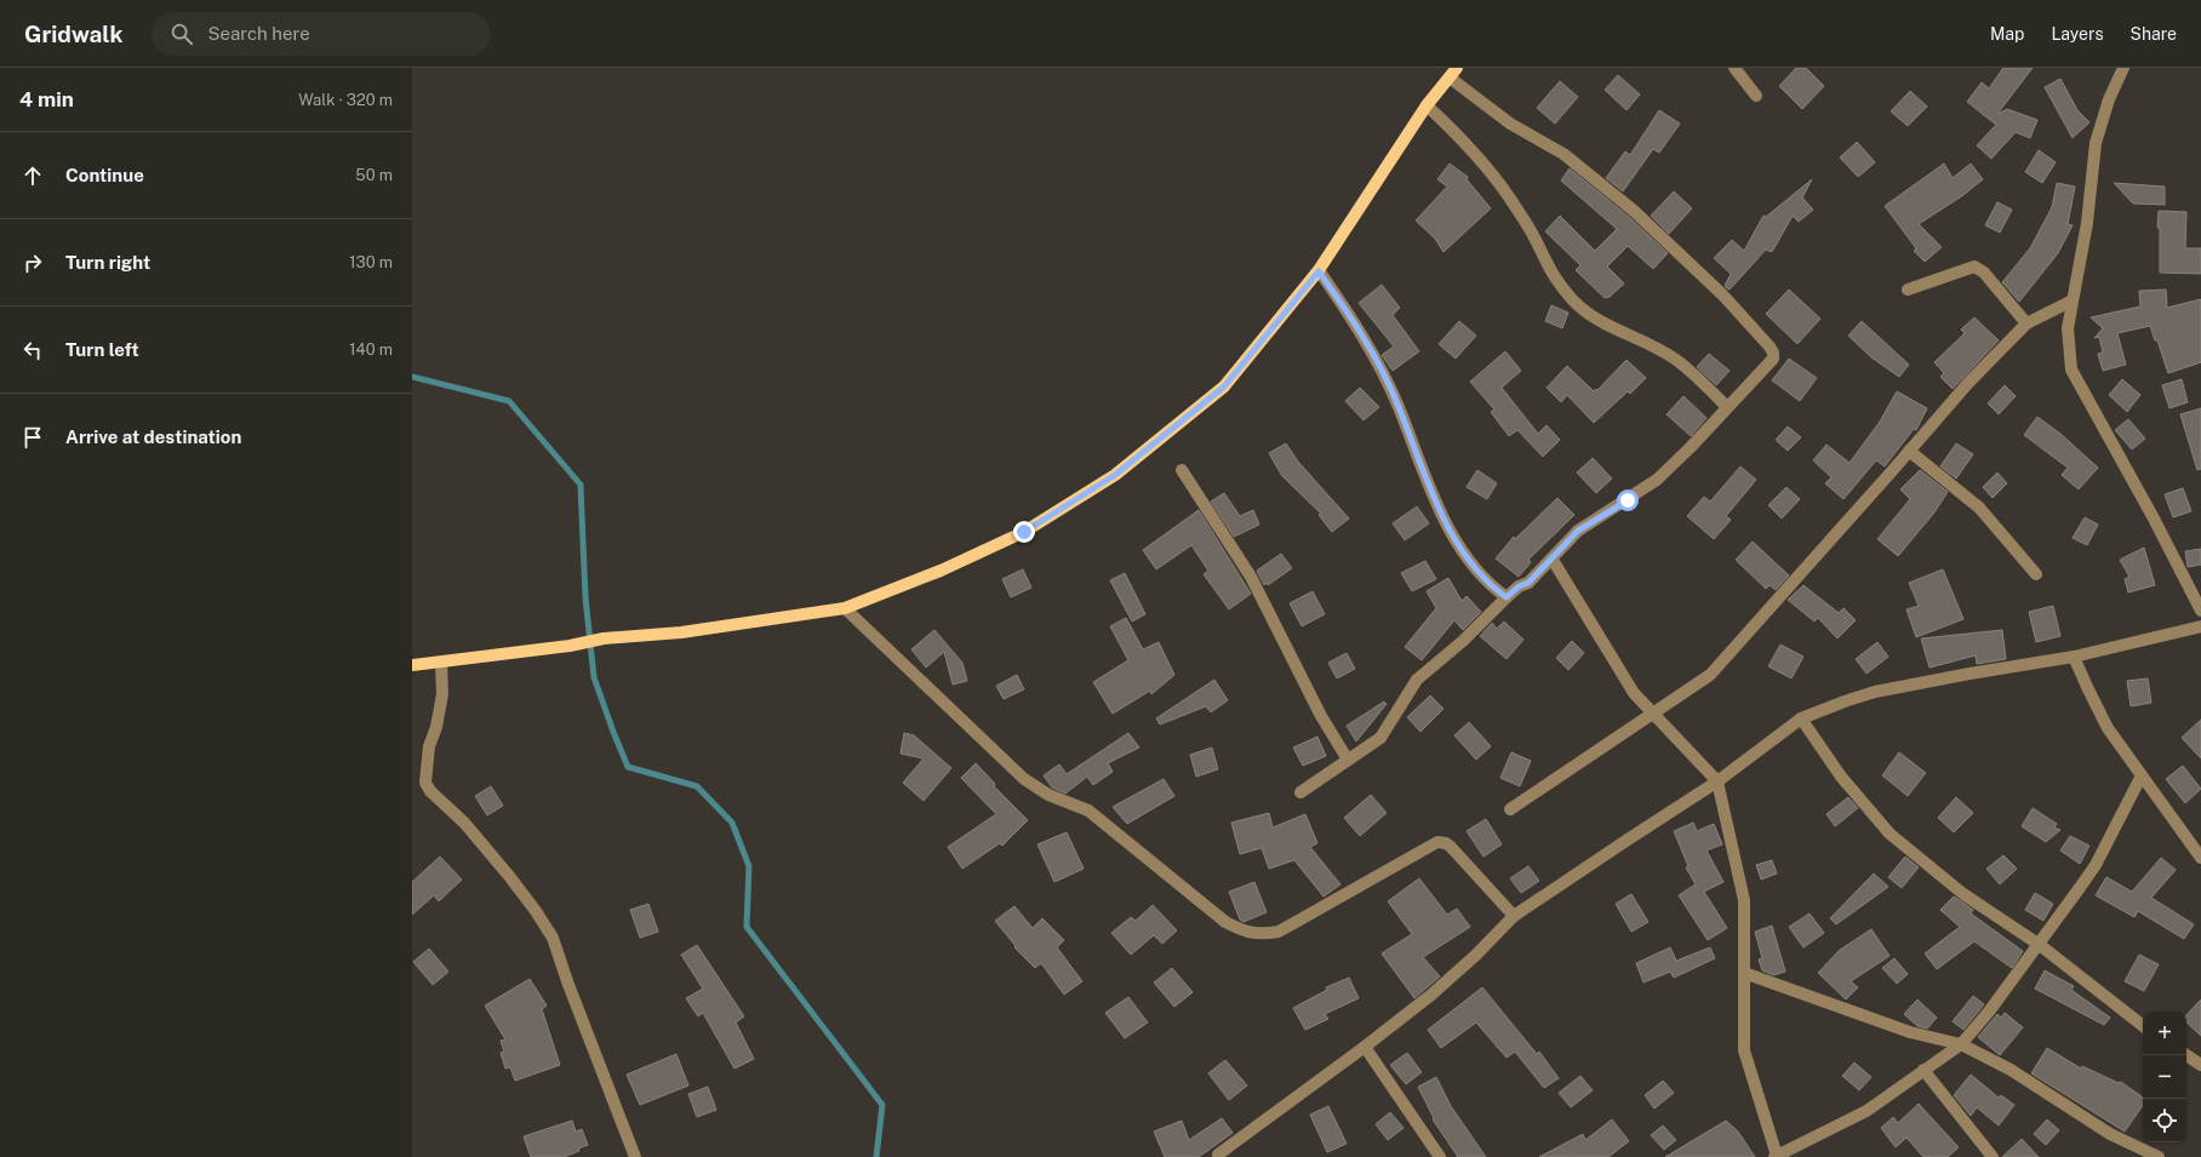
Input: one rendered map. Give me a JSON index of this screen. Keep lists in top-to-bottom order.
{
  "page": {
    "header": "Gridwalk",
    "search": "Search here",
    "nav": ["Map", "Layers", "Share"],
    "heading": ["4 min", "Walk · 320 m"],
    "list": [
      ["Continue", "50 m"],
      ["Turn right", "130 m"],
      ["Turn left", "140 m"],
      "Arrive at destination"
    ],
    "map_buttons": ["+", "−"]
  }
}
